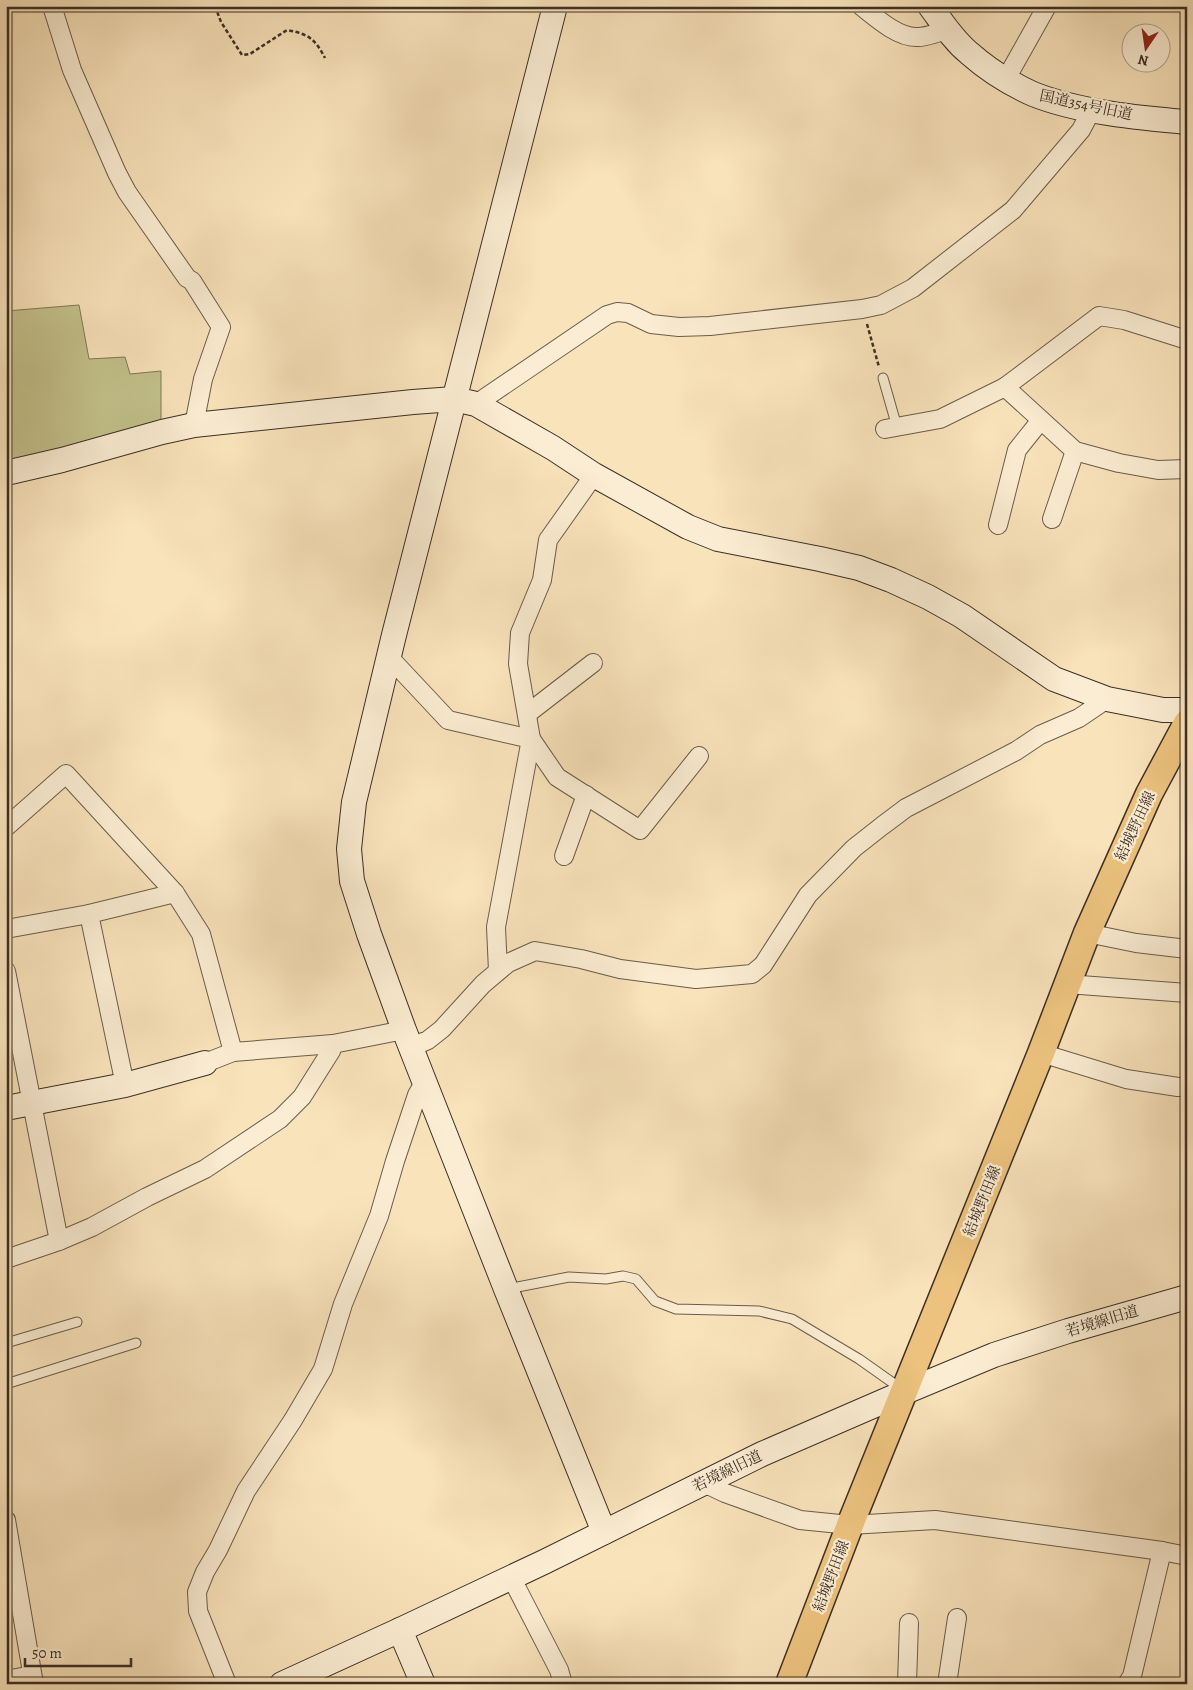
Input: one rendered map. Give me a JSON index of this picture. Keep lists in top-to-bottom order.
{
  "streets": {
    "main road": ["結城野田線"],
    "street": ["国道354号旧道", "若境線旧道"]
  },
  "crossings": [
    ["結城野田線", "若境線旧道"]
  ],
  "scale_bar": "50 m",
  "north": "bottom"
}
